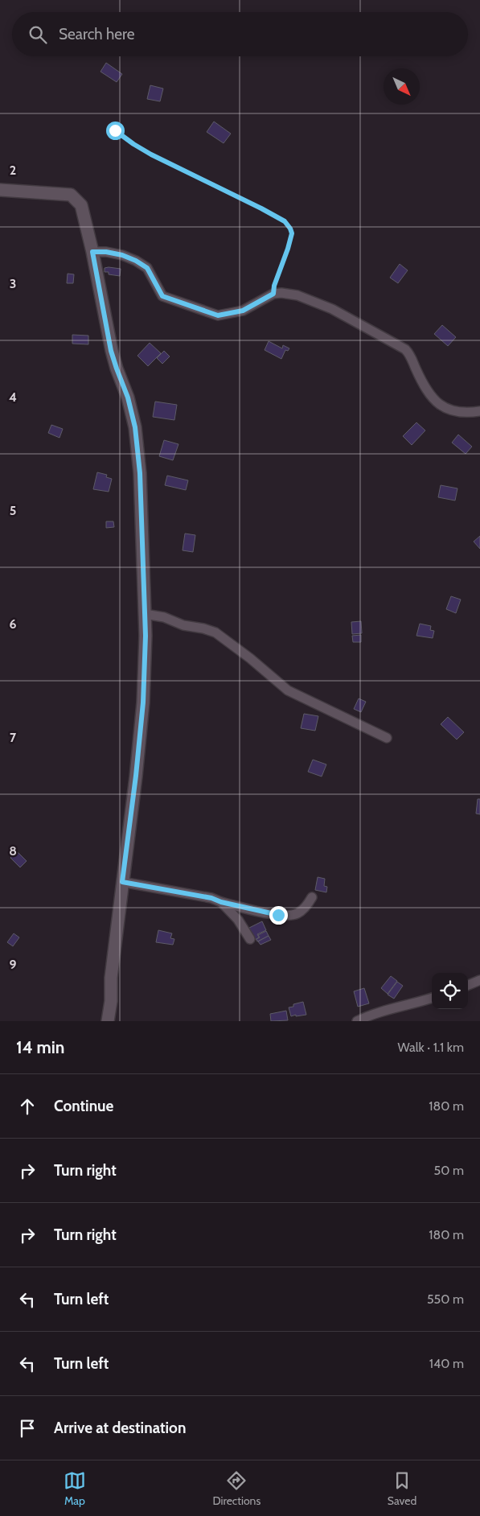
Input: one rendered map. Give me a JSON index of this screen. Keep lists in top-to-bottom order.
{
  "north": "bottom right",
  "page": {
    "search": "Search here",
    "heading": ["14 min", "Walk · 1.1 km"],
    "list": [
      ["Continue", "180 m"],
      ["Turn right", "50 m"],
      ["Turn right", "180 m"],
      ["Turn left", "550 m"],
      ["Turn left", "140 m"],
      "Arrive at destination"
    ],
    "nav": ["Map", "Directions", "Saved"]
  },
  "grid": {
    "rows": [
      "2",
      "3",
      "4",
      "5",
      "6",
      "7",
      "8",
      "9"
    ]
  }
}
